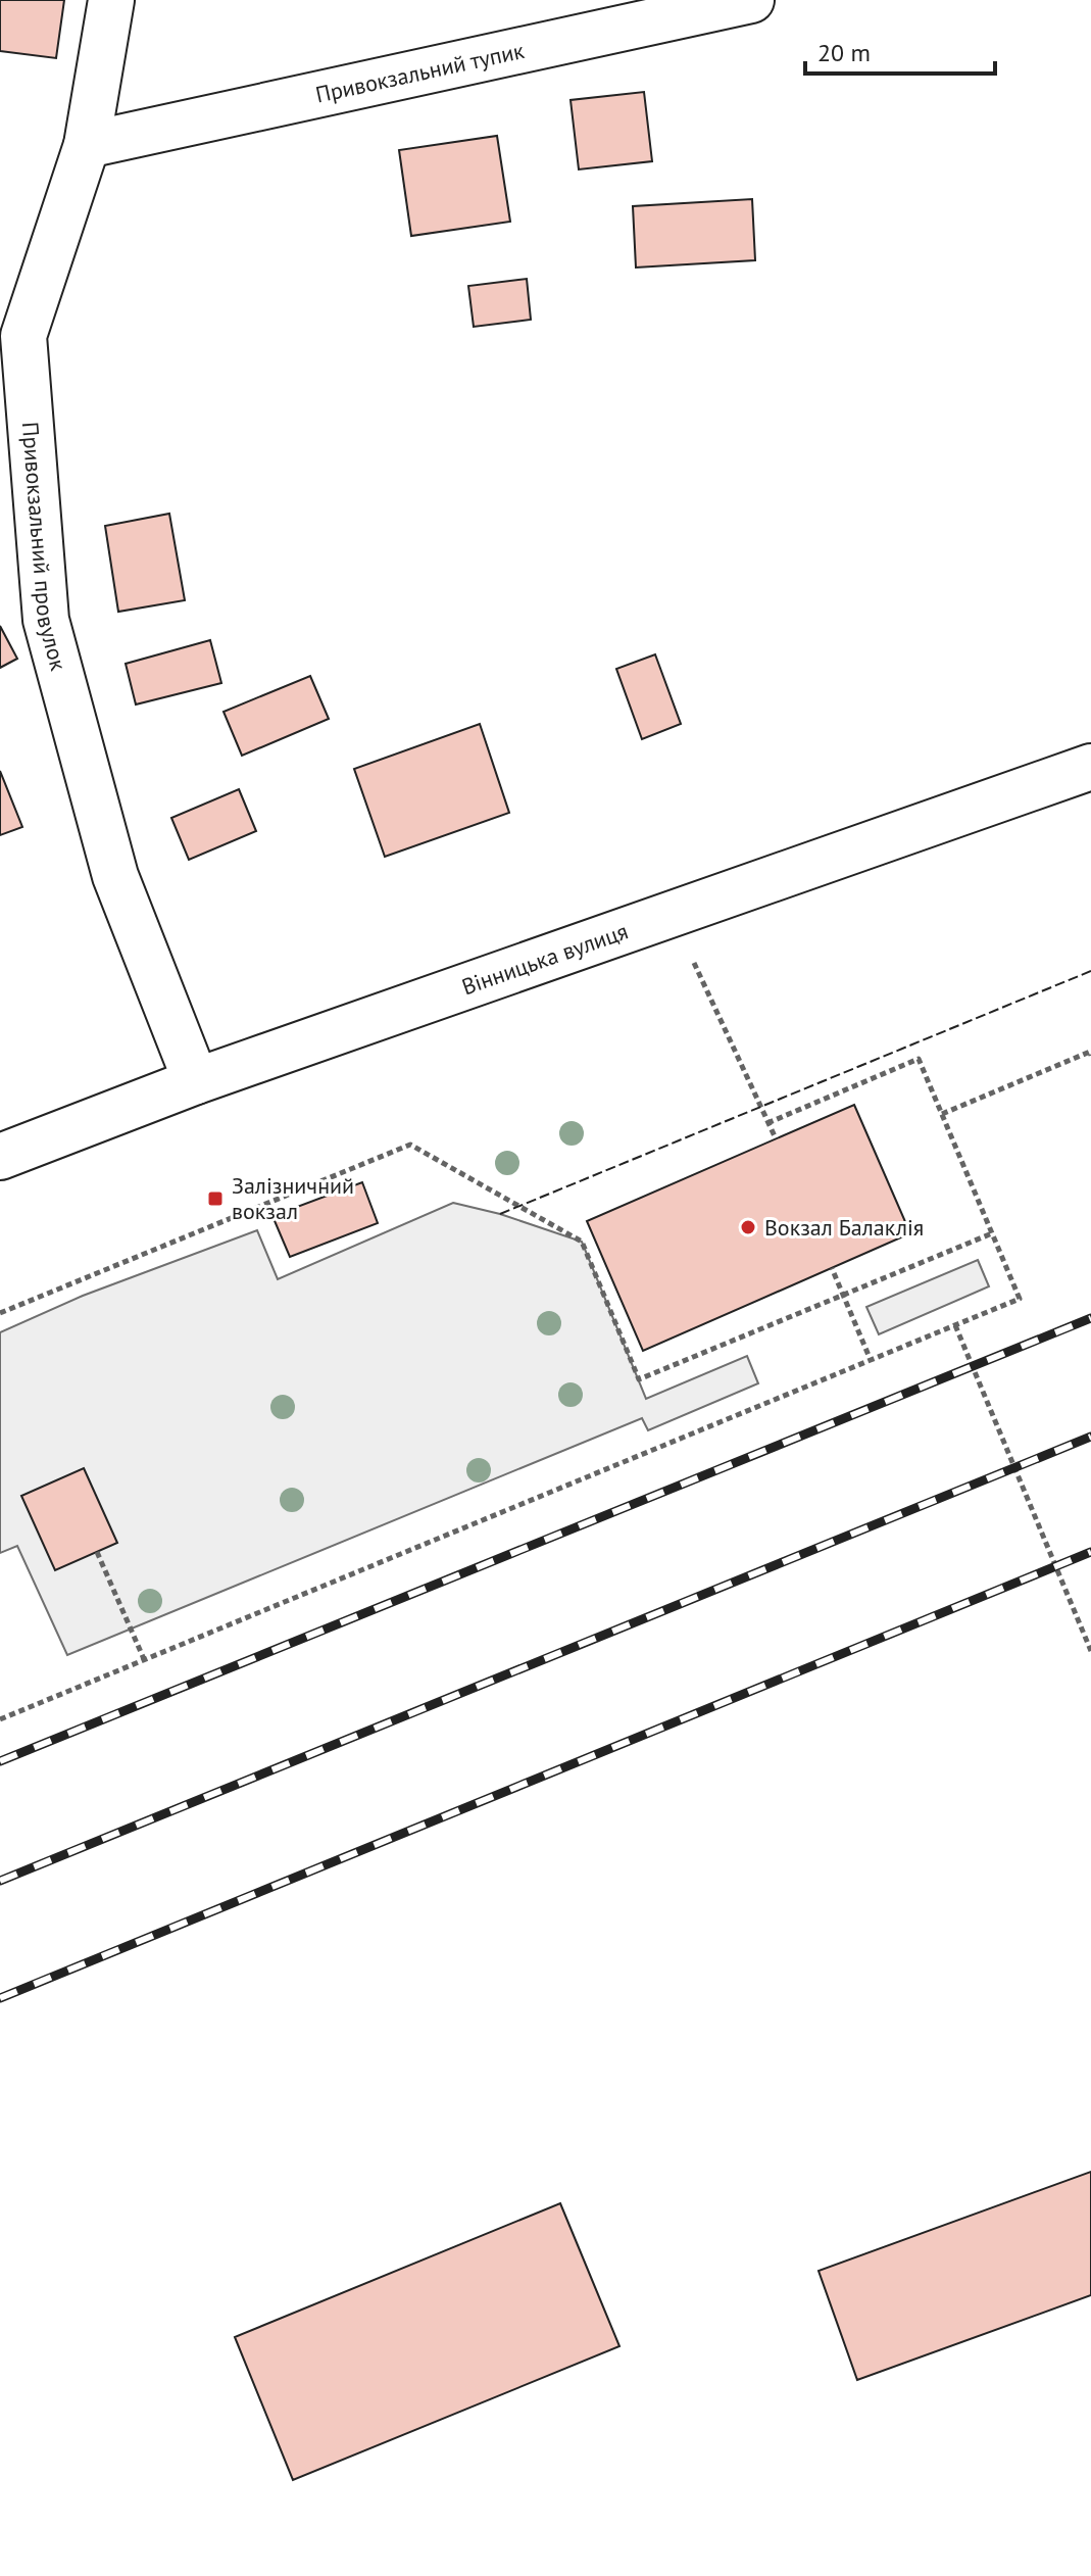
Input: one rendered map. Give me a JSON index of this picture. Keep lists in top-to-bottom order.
{
  "streets": {
    "street": ["Привокзальний тупик", "Привокзальний провулок", "Вінницька вулиця"]
  },
  "crossings": [
    ["Привокзальний тупик", "Привокзальний провулок"],
    ["Привокзальний провулок", "Вінницька вулиця"]
  ],
  "places": {
    "transit": ["Залізничний вокзал"],
    "other": ["Вокзал Балаклія"]
  },
  "scale_bar": "20 m"
}
